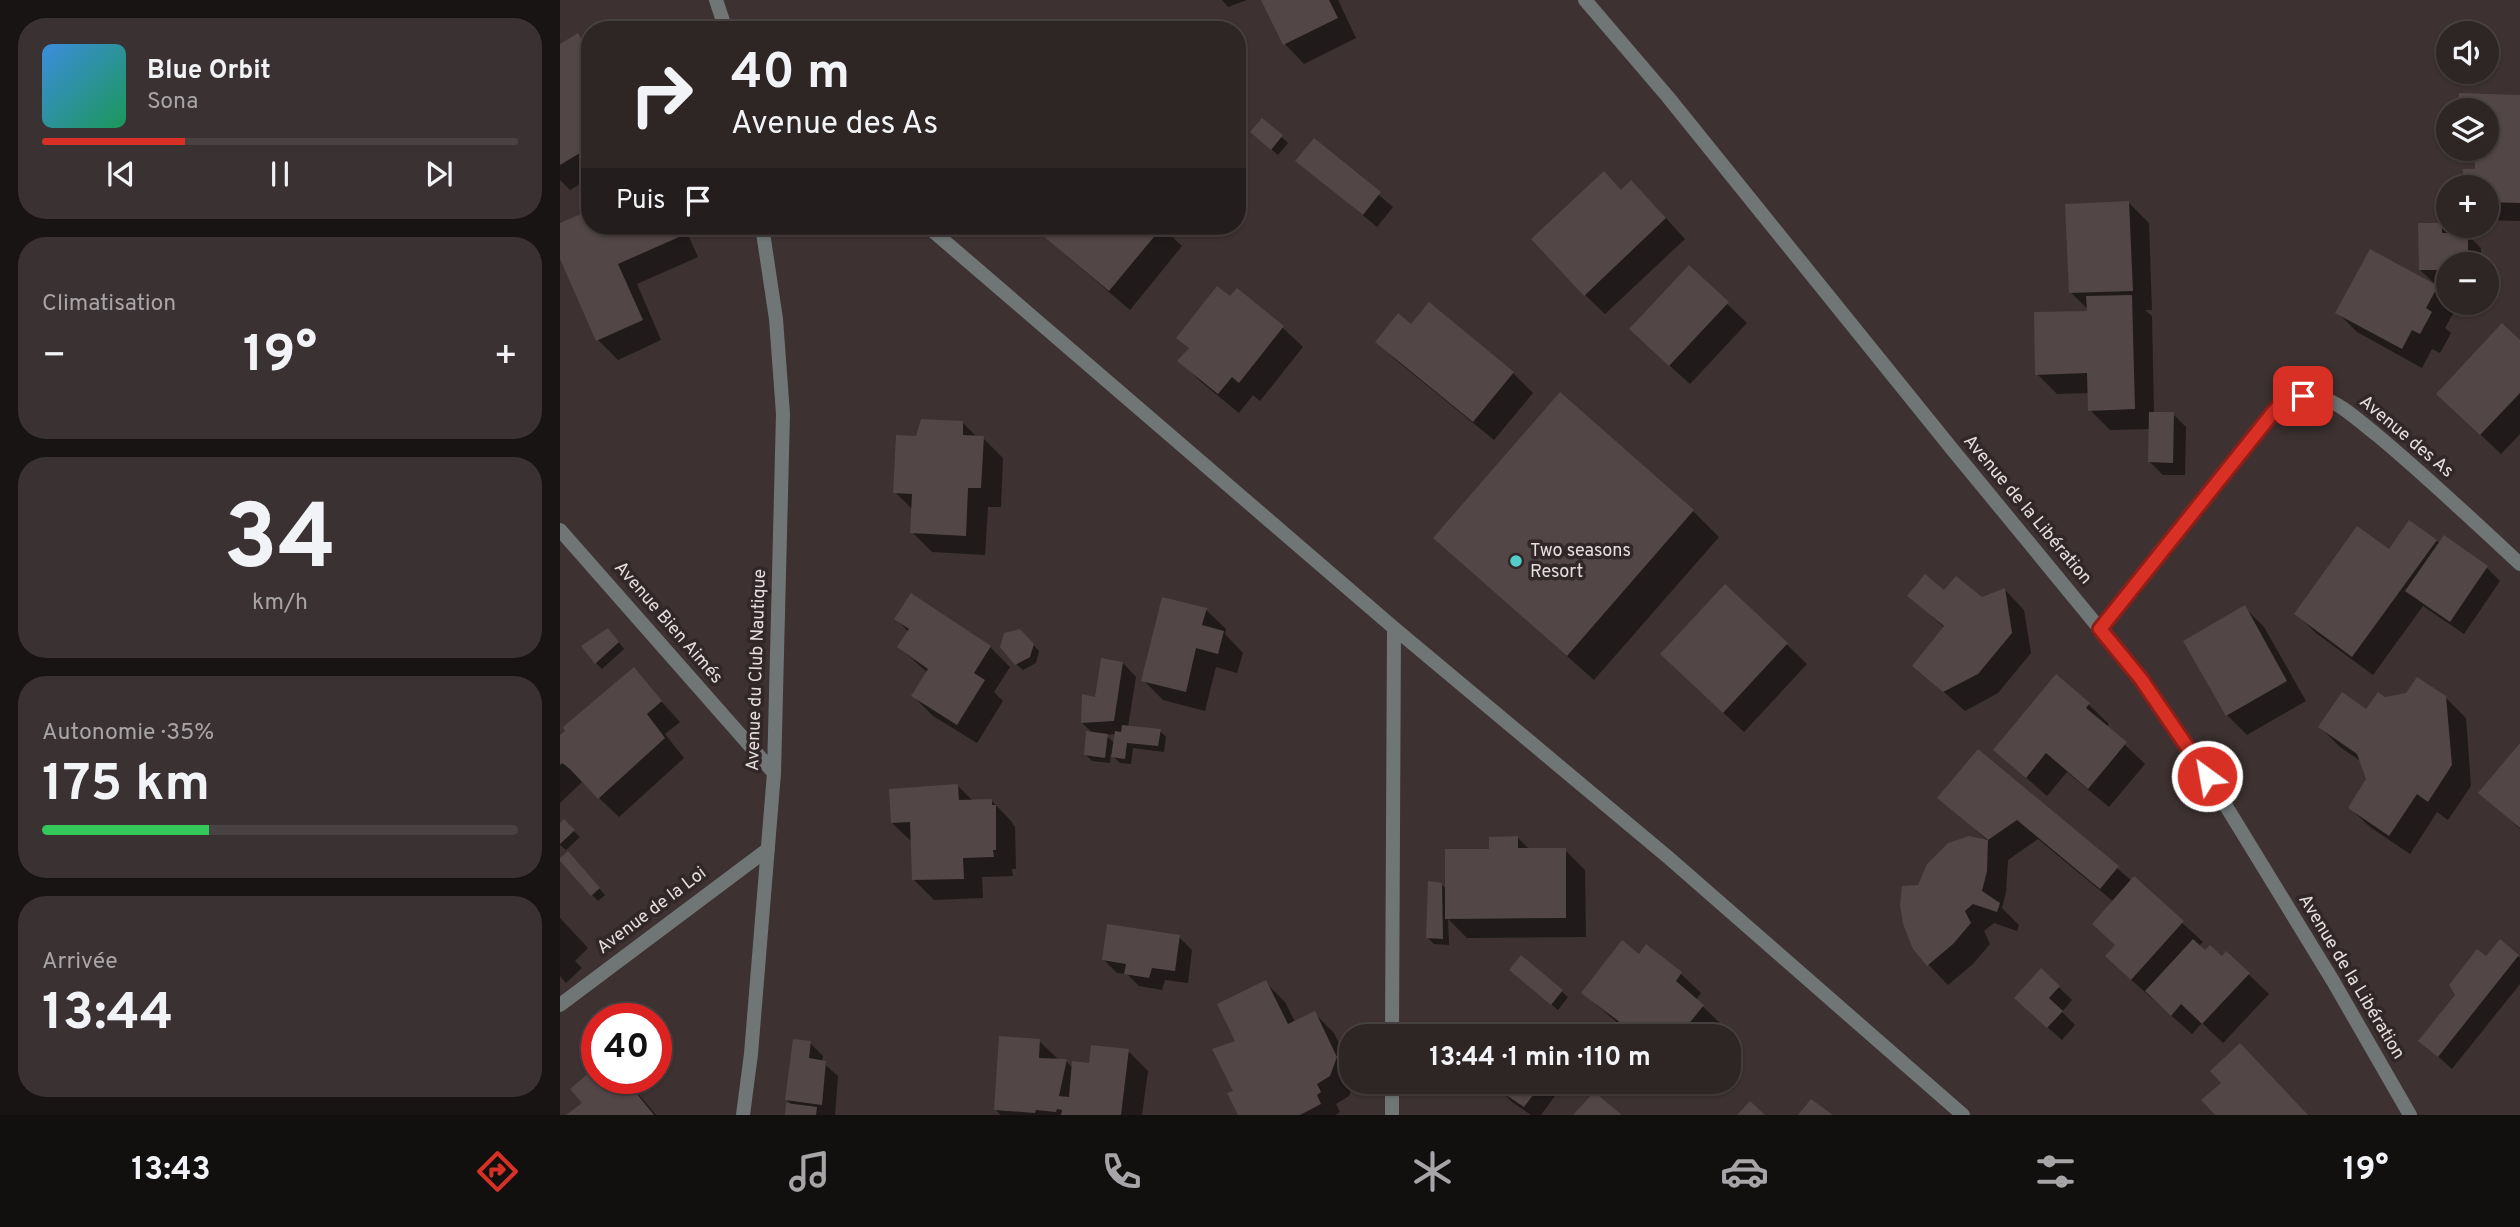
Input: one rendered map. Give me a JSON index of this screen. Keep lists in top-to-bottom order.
{
  "streets": {
    "street": [
      "Avenue des As",
      "Avenue de la Libération",
      "Avenue Bien Aimés",
      "Avenue du Club Nautique",
      "Avenue de la Loi"
    ]
  },
  "crossings": [
    ["Avenue des As", "Avenue de la Libération"],
    ["Avenue Bien Aimés", "Avenue du Club Nautique"],
    ["Avenue du Club Nautique", "Avenue de la Loi"]
  ],
  "places": ["Two seasons Resort"],
  "page": {
    "map_buttons": ["+", "−"],
    "turn": ["40 m", "Avenue des As"],
    "song": ["Blue Orbit", "Sona"],
    "then": "Puis",
    "tile": [
      "Climatisation",
      ["34", "km/h"],
      ["Autonomie · 35%", "175 km"],
      ["Arrivée", "13:44"]
    ],
    "heat": ["−", "19°", "+"],
    "limit": "40",
    "trip": "13:44 · 1 min · 110 m",
    "tabs": ["13:43", "19°"]
  }
}
